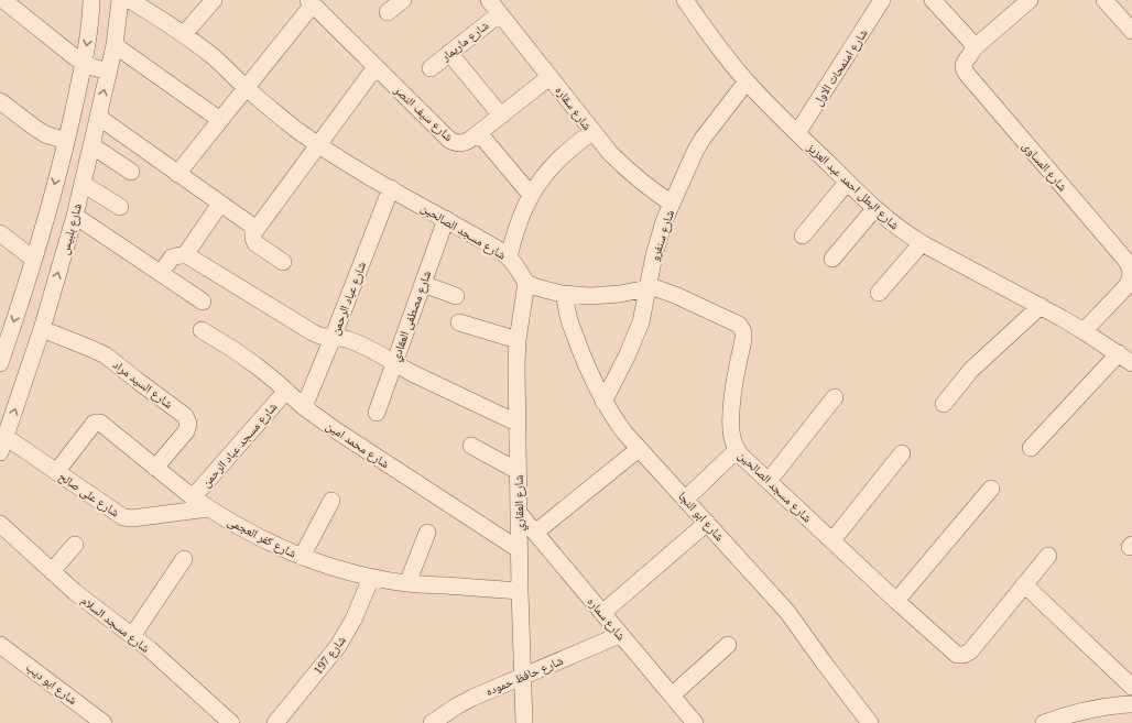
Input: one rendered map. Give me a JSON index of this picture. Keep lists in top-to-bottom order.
{
  "streets": {
    "street": [
      "شارع ماريمار",
      "شارع امنمحات الاول",
      "شارع سقاره",
      "شارع سيف النصر",
      "شارع المساوى",
      "شارع البطل احمد عبد العزيز",
      "شارع بلبيس",
      "شارع مسجد الصالحين",
      "شارع سنفرو",
      "شارع عباد الرحمن",
      "شارع مصطفى العقادي",
      "شارع السيد مراد",
      "شارع مسجد عباد الرحمن",
      "شارع محمد امين",
      "شارع على صالح",
      "شارع العقاري",
      "شارع ابو النجا",
      "شارع كفر العجمى",
      "شارع سماره",
      "شارع مسجد السلام",
      "شارع 197",
      "شارع حافظ حموده",
      "شارع ابو ديب"
    ]
  },
  "crossings": [
    ["شارع ماريمار", "شارع سقاره"],
    ["شارع امنمحات الاول", "شارع البطل احمد عبد العزيز"],
    ["شارع سقاره", "شارع سيف النصر"],
    ["شارع سقاره", "شارع سنفرو"],
    ["شارع المساوى", "شارع البطل احمد عبد العزيز"],
    ["شارع البطل احمد عبد العزيز", "شارع سنفرو"],
    ["شارع بلبيس", "شارع السيد مراد"],
    ["شارع بلبيس", "شارع على صالح"],
    ["شارع مسجد الصالحين", "شارع سنفرو"],
    ["شارع مسجد الصالحين", "شارع عباد الرحمن"],
    ["شارع مسجد الصالحين", "شارع مصطفى العقادي"],
    ["شارع مسجد الصالحين", "شارع العقاري"],
    ["شارع مسجد الصالحين", "شارع ابو النجا"],
    ["شارع سنفرو", "شارع ابو النجا"],
    ["شارع عباد الرحمن", "شارع محمد امين"],
    ["شارع السيد مراد", "شارع كفر العجمى"],
    ["شارع مسجد عباد الرحمن", "شارع محمد امين"],
    ["شارع مسجد عباد الرحمن", "شارع كفر العجمى"],
    ["شارع محمد امين", "شارع العقاري"],
    ["شارع على صالح", "شارع كفر العجمى"],
    ["شارع العقاري", "شارع كفر العجمى"],
    ["شارع العقاري", "شارع سماره"],
    ["شارع العقاري", "شارع حافظ حموده"],
    ["شارع كفر العجمى", "شارع 197"],
    ["شارع سماره", "شارع حافظ حموده"]
  ]
}
